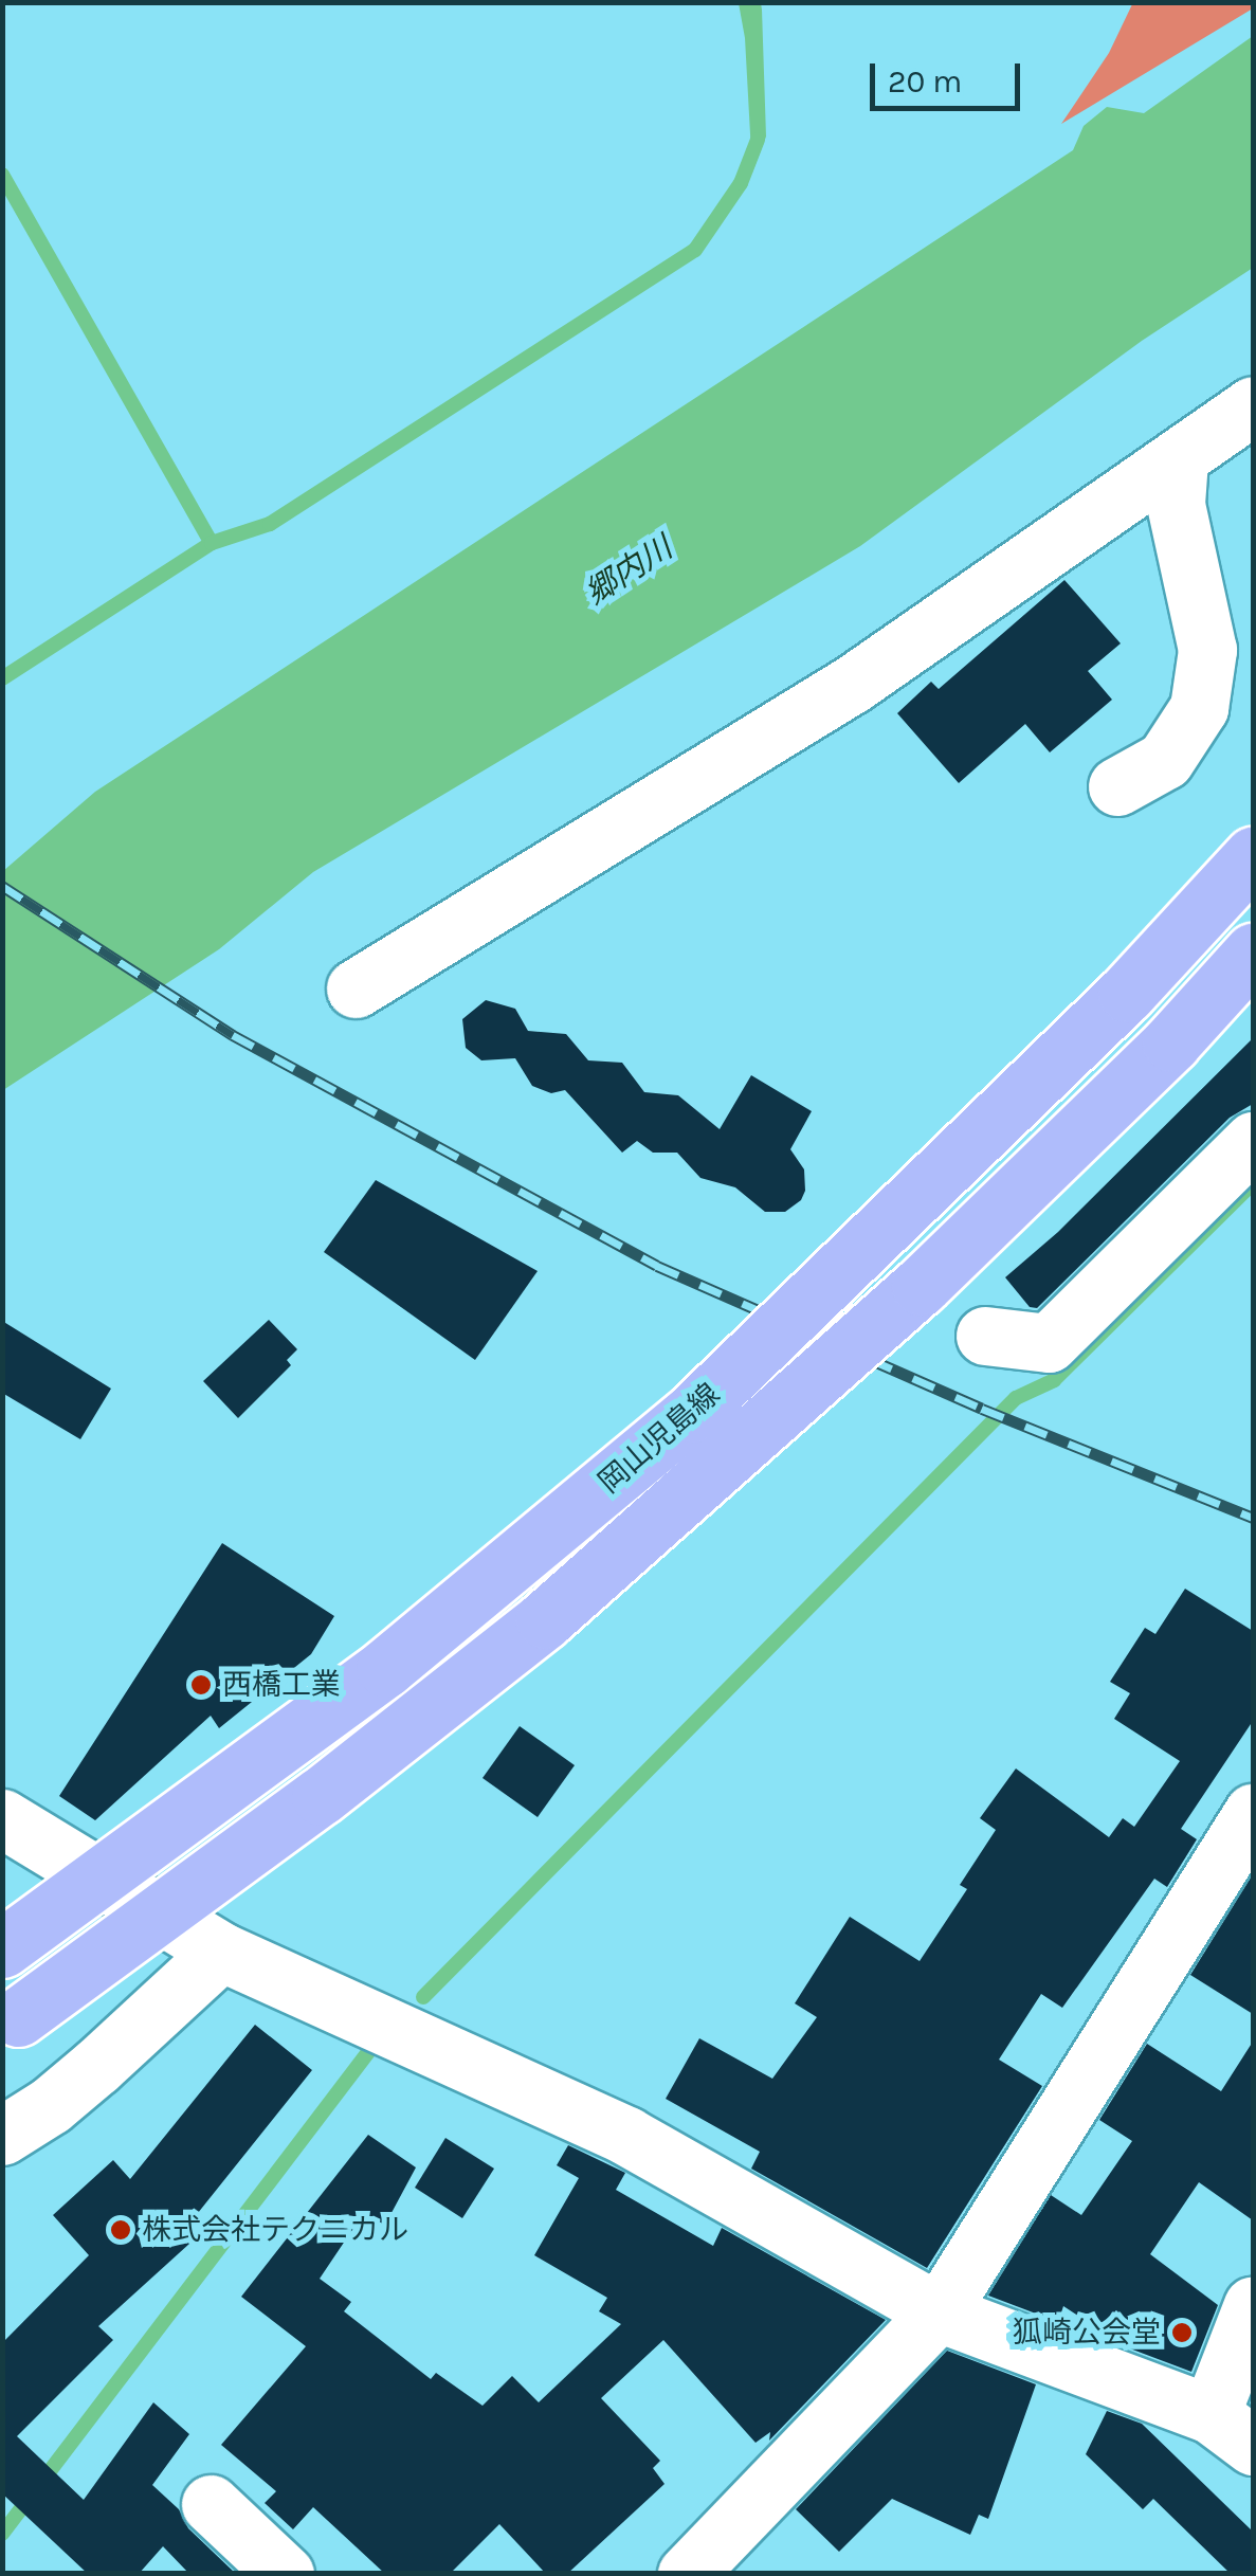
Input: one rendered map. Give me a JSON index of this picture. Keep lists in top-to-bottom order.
{
  "streets": {
    "main road": ["岡山児島線"]
  },
  "water": ["郷内川"],
  "places": ["西橋工業", "株式会社テクニカル", "狐崎公会堂"],
  "scale_bar": "20 m"
}
